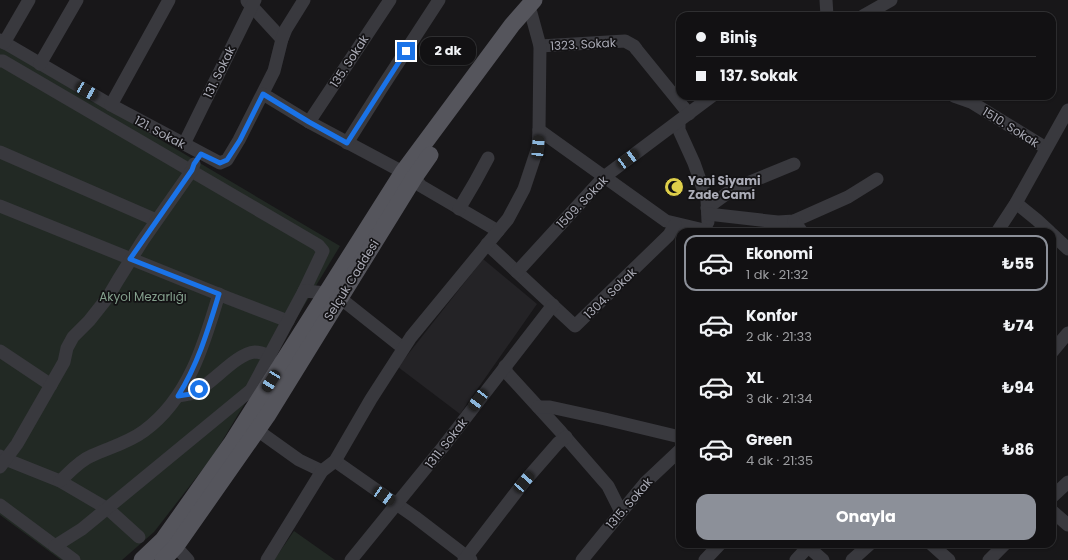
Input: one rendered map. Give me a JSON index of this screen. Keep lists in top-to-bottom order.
{
  "streets": {
    "main road": ["Selçuk Caddesi"],
    "street": [
      "1323. Sokak",
      "135. Sokak",
      "131. Sokak",
      "1510. Sokak",
      "121. Sokak",
      "1509. Sokak",
      "1304. Sokak",
      "1311. Sokak",
      "1315. Sokak"
    ]
  },
  "crossings": [
    ["1323. Sokak", "1509. Sokak"],
    ["131. Sokak", "121. Sokak"],
    ["1509. Sokak", "1304. Sokak"],
    ["1304. Sokak", "1311. Sokak"]
  ],
  "parks": ["Akyol Mezarlığı"],
  "places": {
    "mosque": ["Yeni Siyami Zade Cami"]
  },
  "page": {
    "banner": ["Biniş", "137. Sokak"],
    "bubble": "2 dk",
    "list": [
      {
        "name": "Ekonomi",
        "note": "1 dk · 21:32",
        "value": "₺55"
      },
      {
        "name": "Konfor",
        "note": "2 dk · 21:33",
        "value": "₺74"
      },
      {
        "name": "XL",
        "note": "3 dk · 21:34",
        "value": "₺94"
      },
      {
        "name": "Green",
        "note": "4 dk · 21:35",
        "value": "₺86"
      }
    ],
    "buttons": "Onayla"
  }
}
